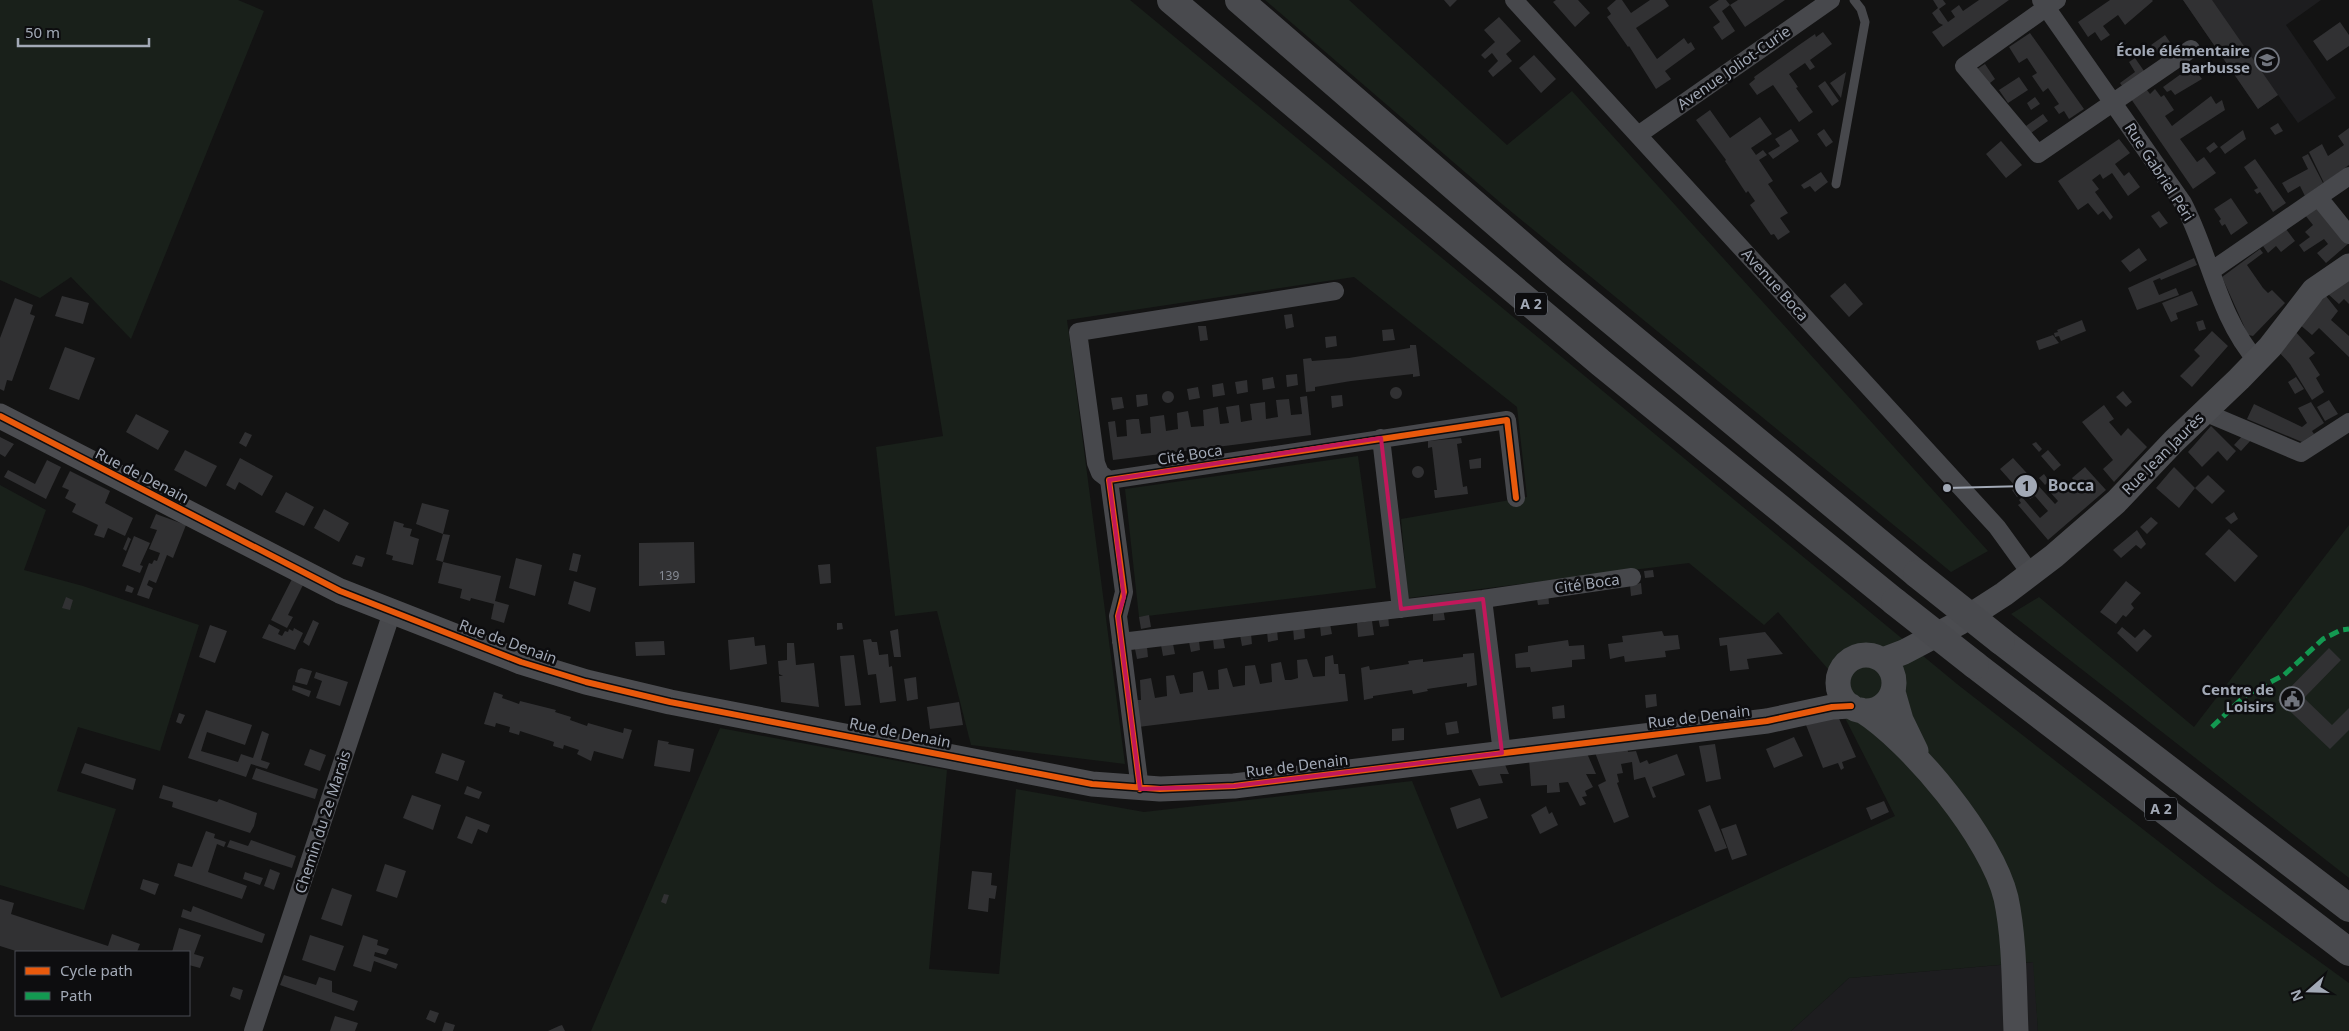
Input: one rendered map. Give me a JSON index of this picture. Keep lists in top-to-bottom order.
{
  "streets": {
    "highway": ["A 2"],
    "street": [
      "Avenue Joliot-Curie",
      "Rue Gabriel Péri",
      "Avenue Boca",
      "Rue Jean Jaurès",
      "Cité Boca",
      "Rue de Denain",
      "Chemin du 2e Marais"
    ]
  },
  "crossings": [
    ["Avenue Joliot-Curie", "Avenue Boca"],
    ["Rue Gabriel Péri", "Rue Jean Jaurès"],
    ["Avenue Boca", "Rue Jean Jaurès"],
    ["Rue Jean Jaurès", "Rue de Denain"],
    ["Rue de Denain", "Chemin du 2e Marais"]
  ],
  "places": {
    "school or university": ["École élémentaire Barbusse"],
    "other": ["Bocca"],
    "public building": ["Centre de Loisirs"]
  },
  "house_numbers": ["139"],
  "legend": ["Cycle path", "Path"],
  "scale_bar": "50 m",
  "north": "left"
}
